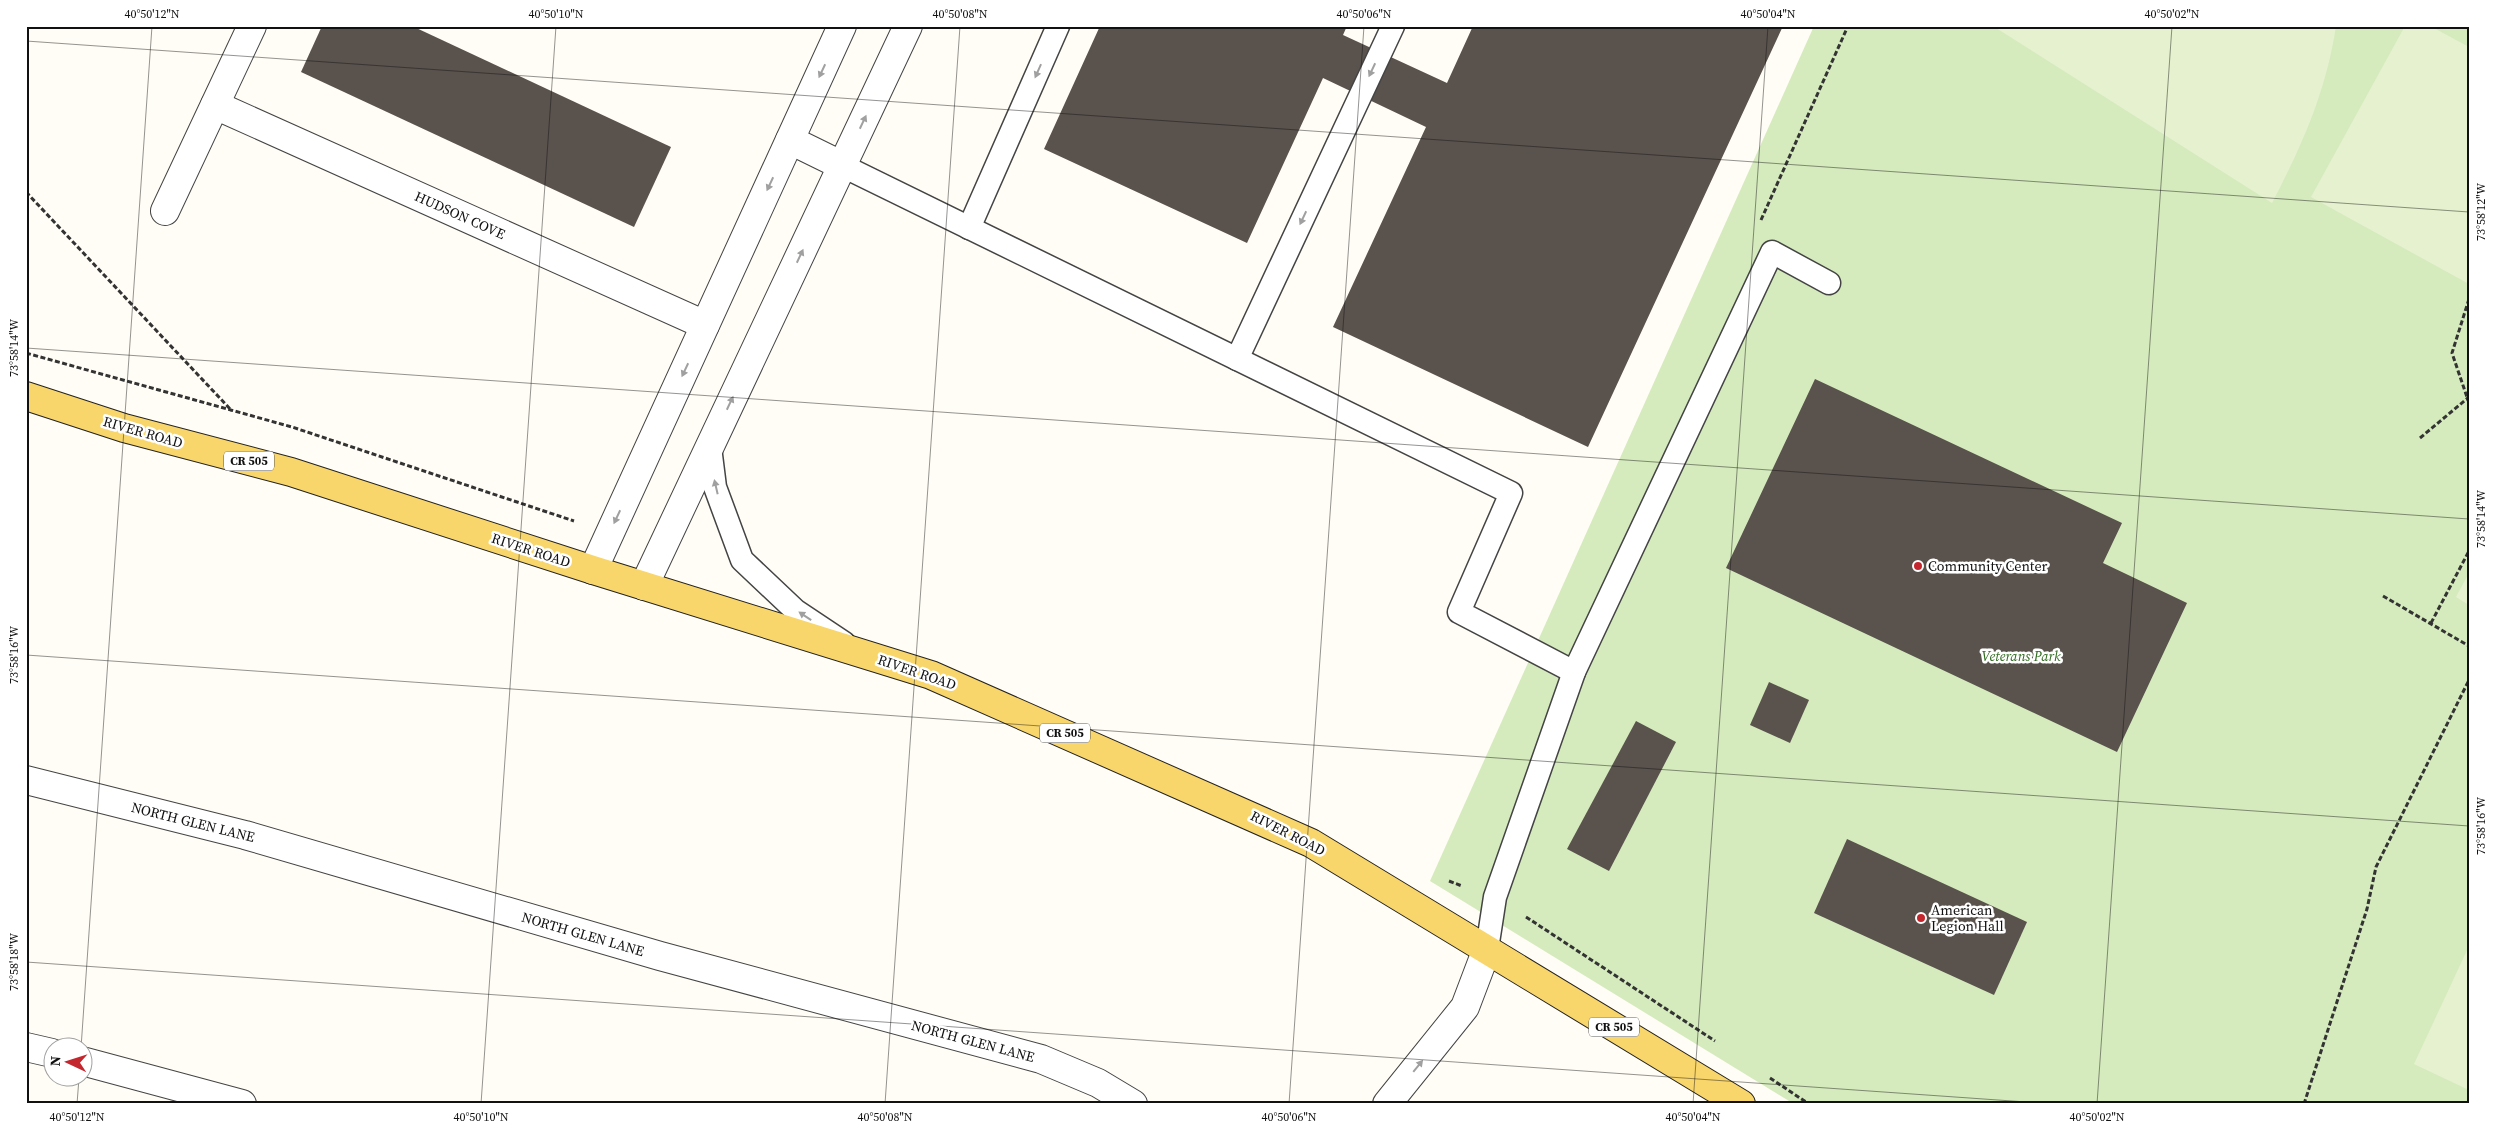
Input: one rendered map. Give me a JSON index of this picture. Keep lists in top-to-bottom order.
{
  "streets": {
    "main road": ["RIVER ROAD", "CR 505"],
    "street": ["HUDSON COVE", "NORTH GLEN LANE"]
  },
  "parks": ["Veterans Park"],
  "places": ["Community Center", "American Legion Hall"],
  "north": "left",
  "coordinates": [
    "40°50'12\"N",
    "40°50'10\"N",
    "40°50'08\"N",
    "40°50'06\"N",
    "40°50'04\"N",
    "40°50'02\"N",
    "73°58'12\"W",
    "73°58'14\"W",
    "73°58'16\"W",
    "73°58'18\"W"
  ]
}
